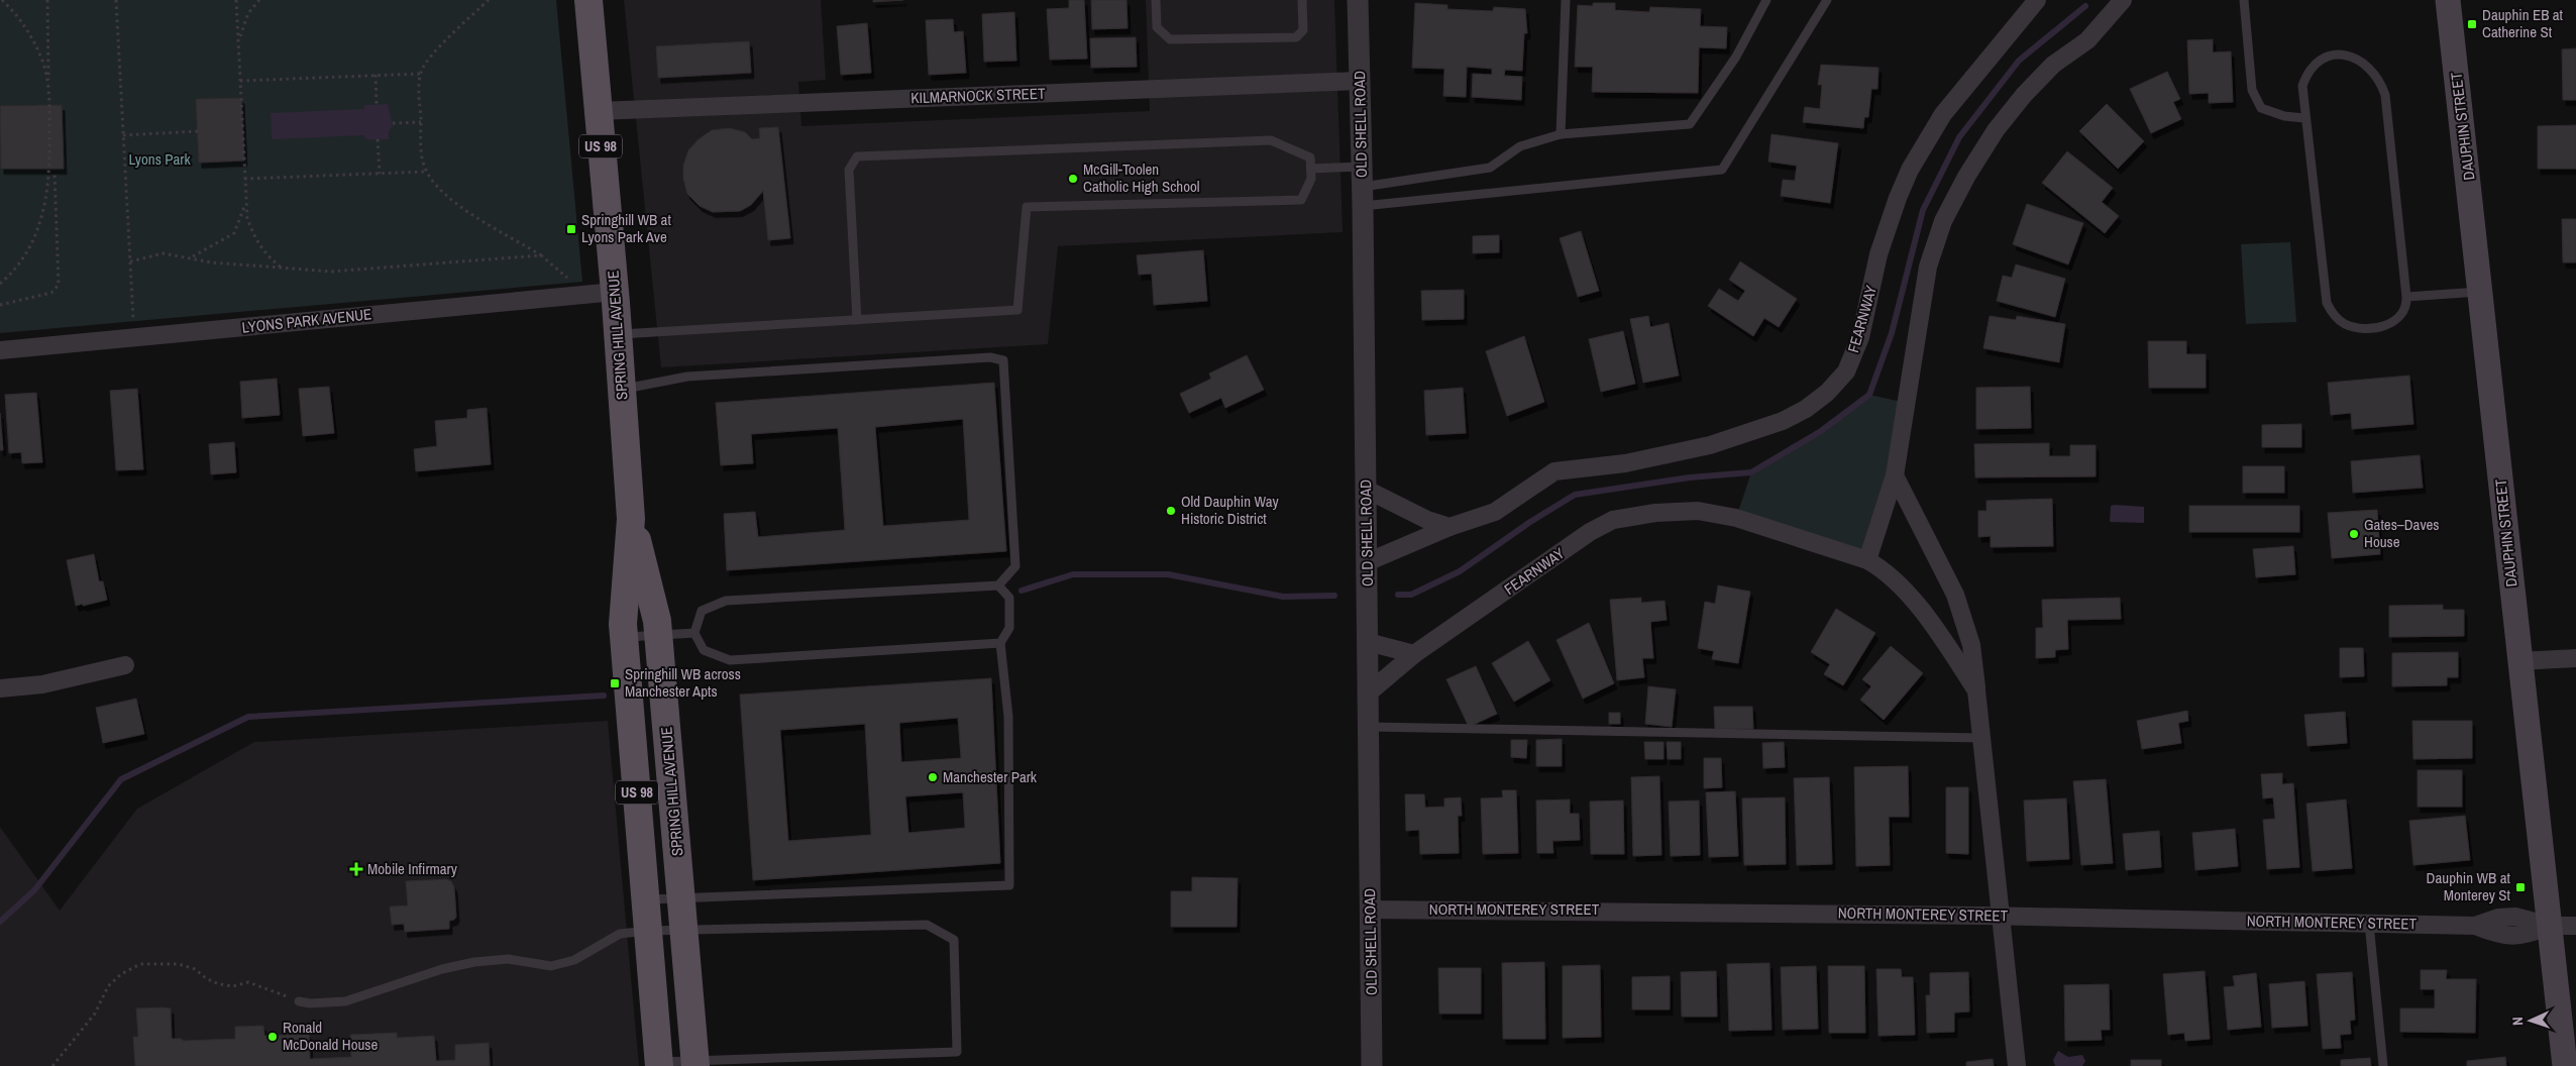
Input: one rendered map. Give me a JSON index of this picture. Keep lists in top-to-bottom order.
{
  "streets": {
    "main road": ["DAUPHIN STREET", "US 98", "SPRING HILL AVENUE"],
    "street": [
      "KILMARNOCK STREET",
      "OLD SHELL ROAD",
      "FEARNWAY",
      "LYONS PARK AVENUE",
      "NORTH MONTEREY STREET"
    ]
  },
  "crossings": [
    ["KILMARNOCK STREET", "OLD SHELL ROAD"],
    ["KILMARNOCK STREET", "SPRING HILL AVENUE"],
    ["OLD SHELL ROAD", "FEARNWAY"],
    ["OLD SHELL ROAD", "NORTH MONTEREY STREET"],
    ["DAUPHIN STREET", "NORTH MONTEREY STREET"],
    ["FEARNWAY", "NORTH MONTEREY STREET"],
    ["LYONS PARK AVENUE", "SPRING HILL AVENUE"]
  ],
  "parks": ["Lyons Park"],
  "places": {
    "transit": [
      "Dauphin EB at Catherine St",
      "Springhill WB at Lyons Park Ave",
      "Springhill WB across Manchester Apts",
      "Dauphin WB at Monterey St"
    ],
    "other": [
      "McGill-Toolen Catholic High School",
      "Old Dauphin Way Historic District",
      "Gates–Daves House",
      "Manchester Park",
      "Ronald McDonald House"
    ],
    "health": ["Mobile Infirmary"]
  },
  "north": "left"
}
